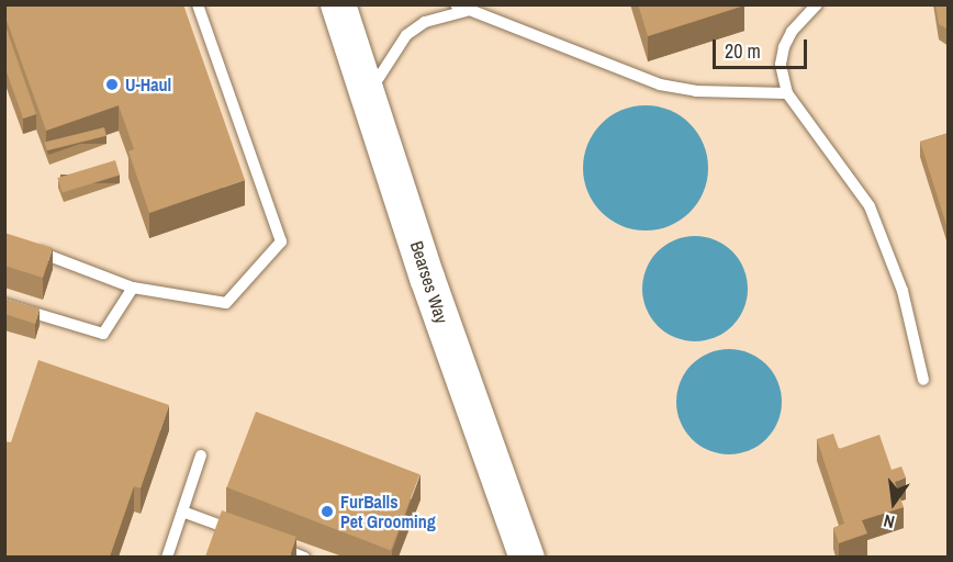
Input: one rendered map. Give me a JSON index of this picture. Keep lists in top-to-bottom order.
{
  "streets": {
    "main road": ["Bearses Way"]
  },
  "places": ["U-Haul", "FurBalls Pet Grooming"],
  "scale_bar": "20 m",
  "north": "bottom"
}
